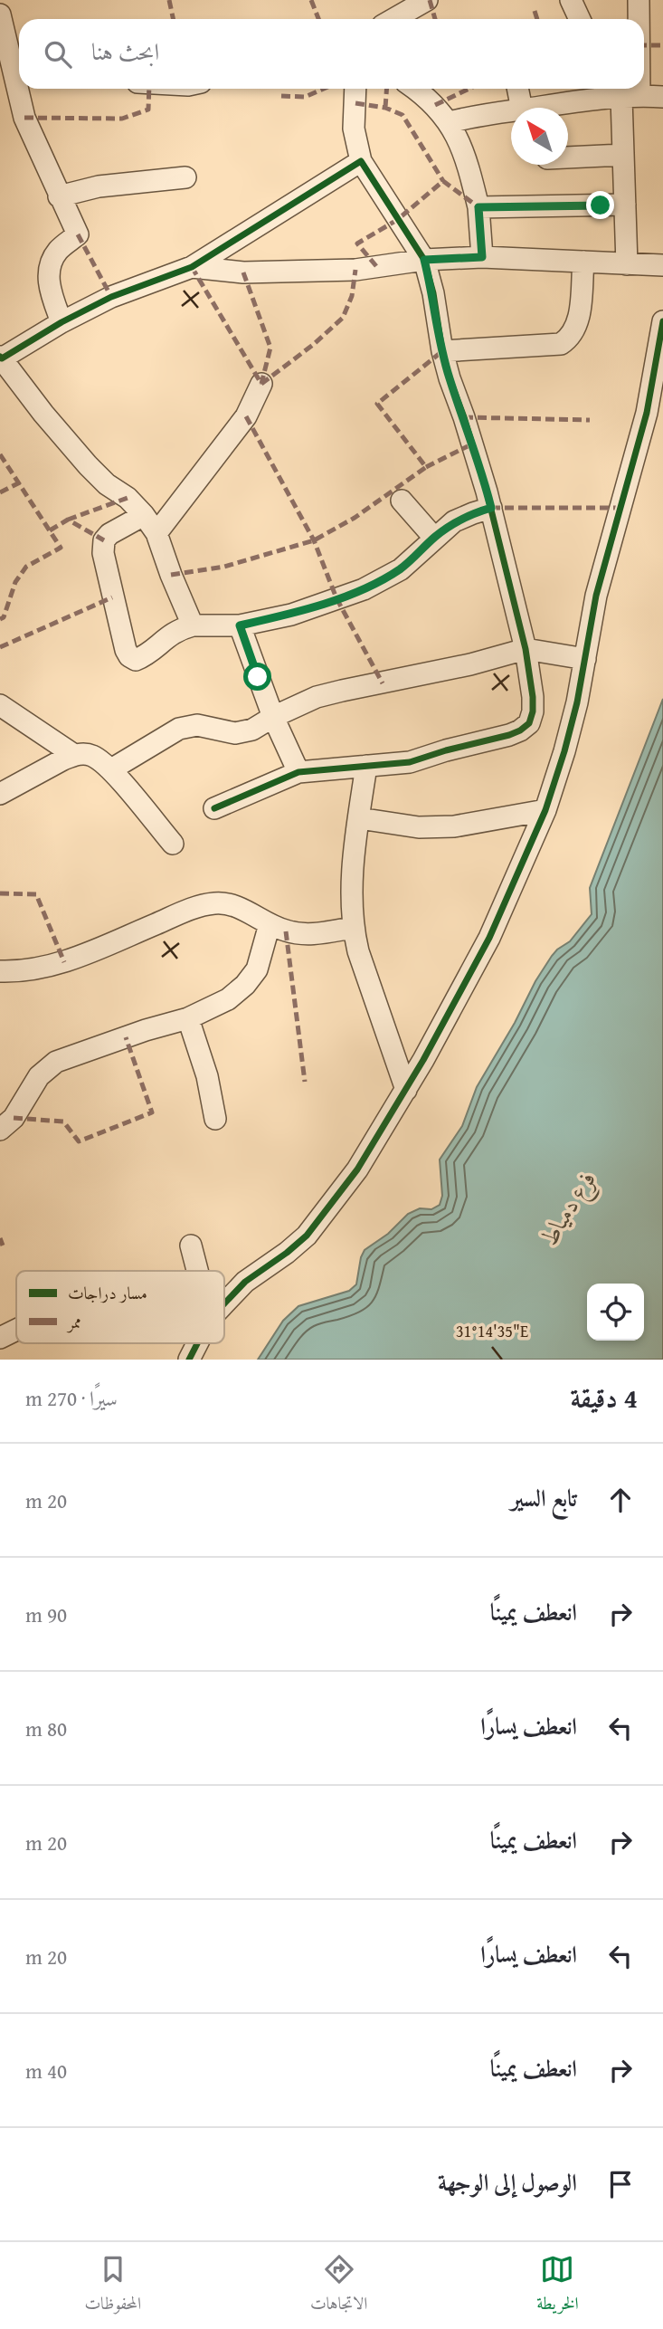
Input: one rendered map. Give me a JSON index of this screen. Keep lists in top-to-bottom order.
{
  "water": ["فرع دمياط"],
  "legend": ["مسار دراجات", "ممر"],
  "north": "top left",
  "page": {
    "search": "ابحث هنا",
    "heading": ["4 دقيقة", "سيرًا · 270 m"],
    "list": [
      ["تابع السير", "20 m"],
      ["انعطف يمينًا", "90 m"],
      ["انعطف يسارًا", "80 m"],
      ["انعطف يمينًا", "20 m"],
      ["انعطف يسارًا", "20 m"],
      ["انعطف يمينًا", "40 m"],
      "الوصول إلى الوجهة"
    ],
    "nav": ["الخريطة", "الاتجاهات", "المحفوظات"]
  },
  "coordinates": ["31°14'35\"E"]
}
